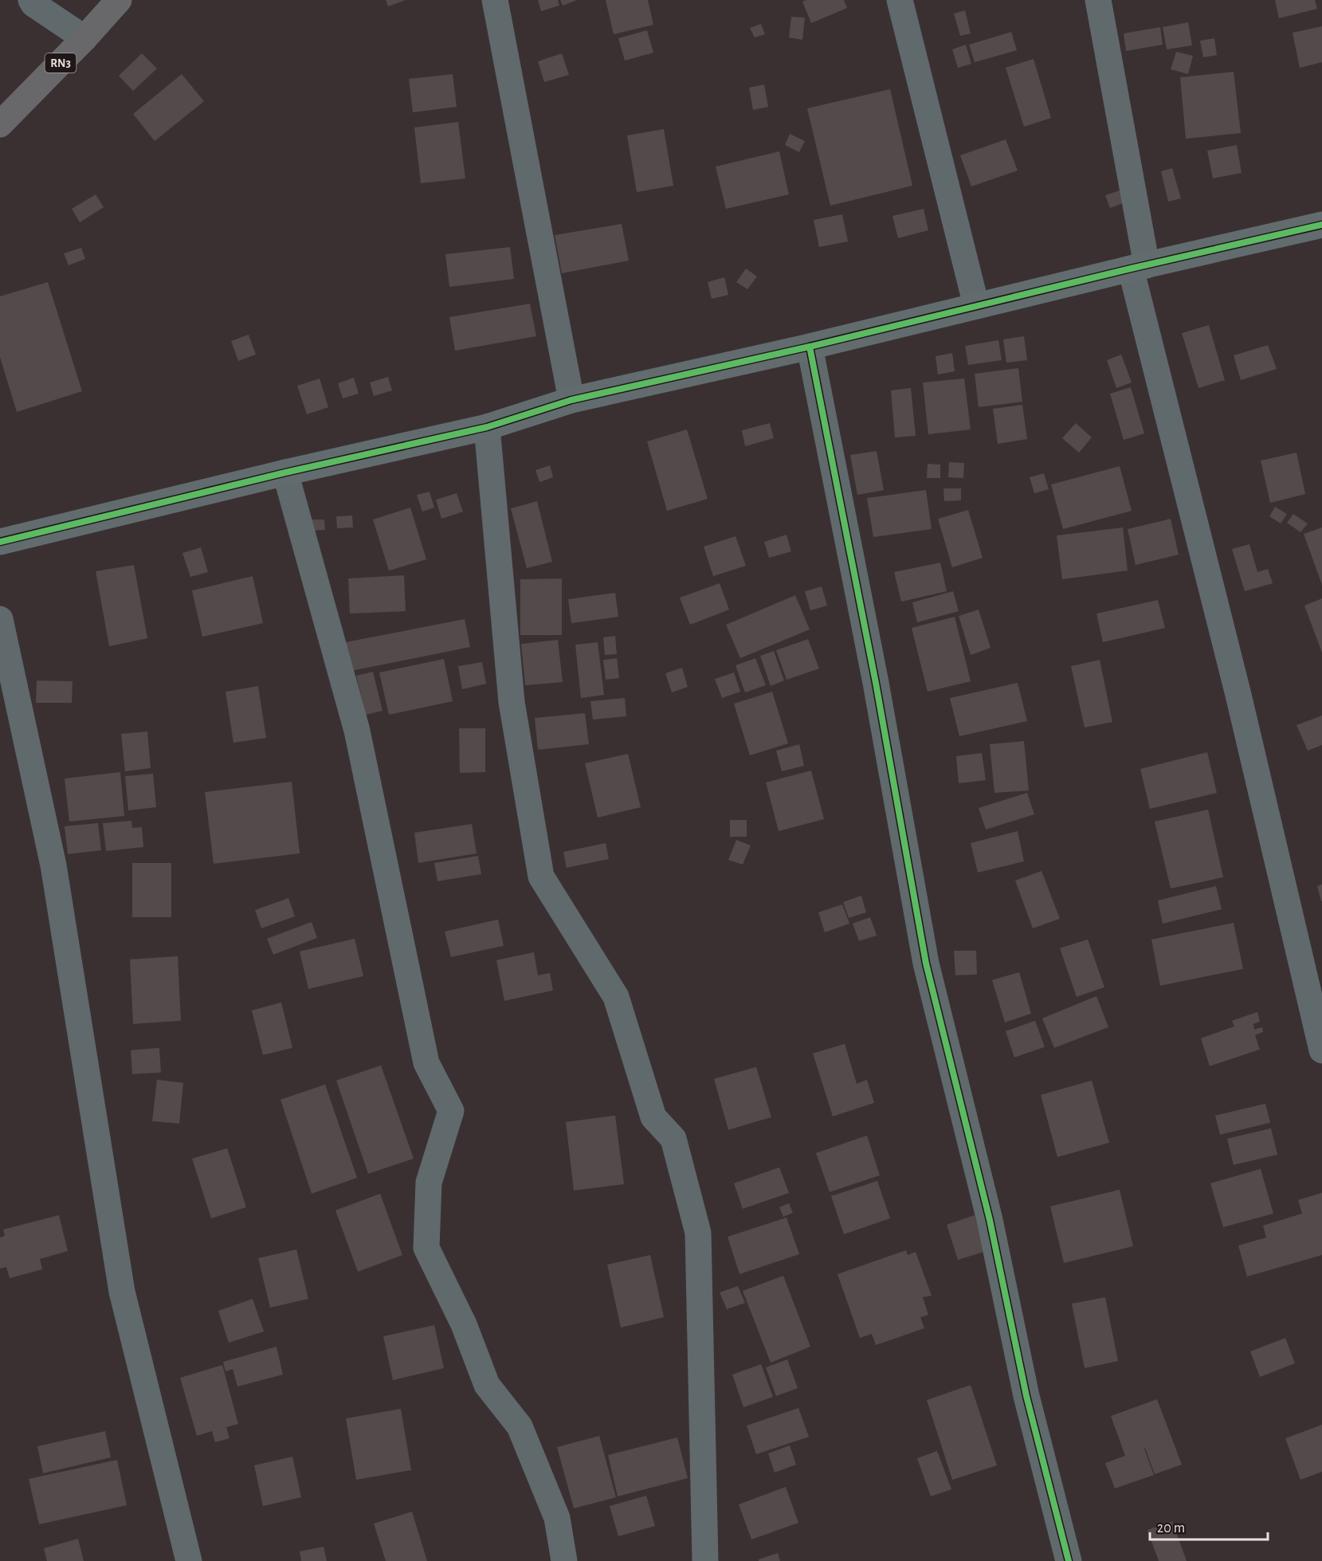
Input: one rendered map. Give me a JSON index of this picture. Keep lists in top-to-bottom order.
{
  "streets": {
    "highway": ["RN3"]
  },
  "scale_bar": "20 m"
}
